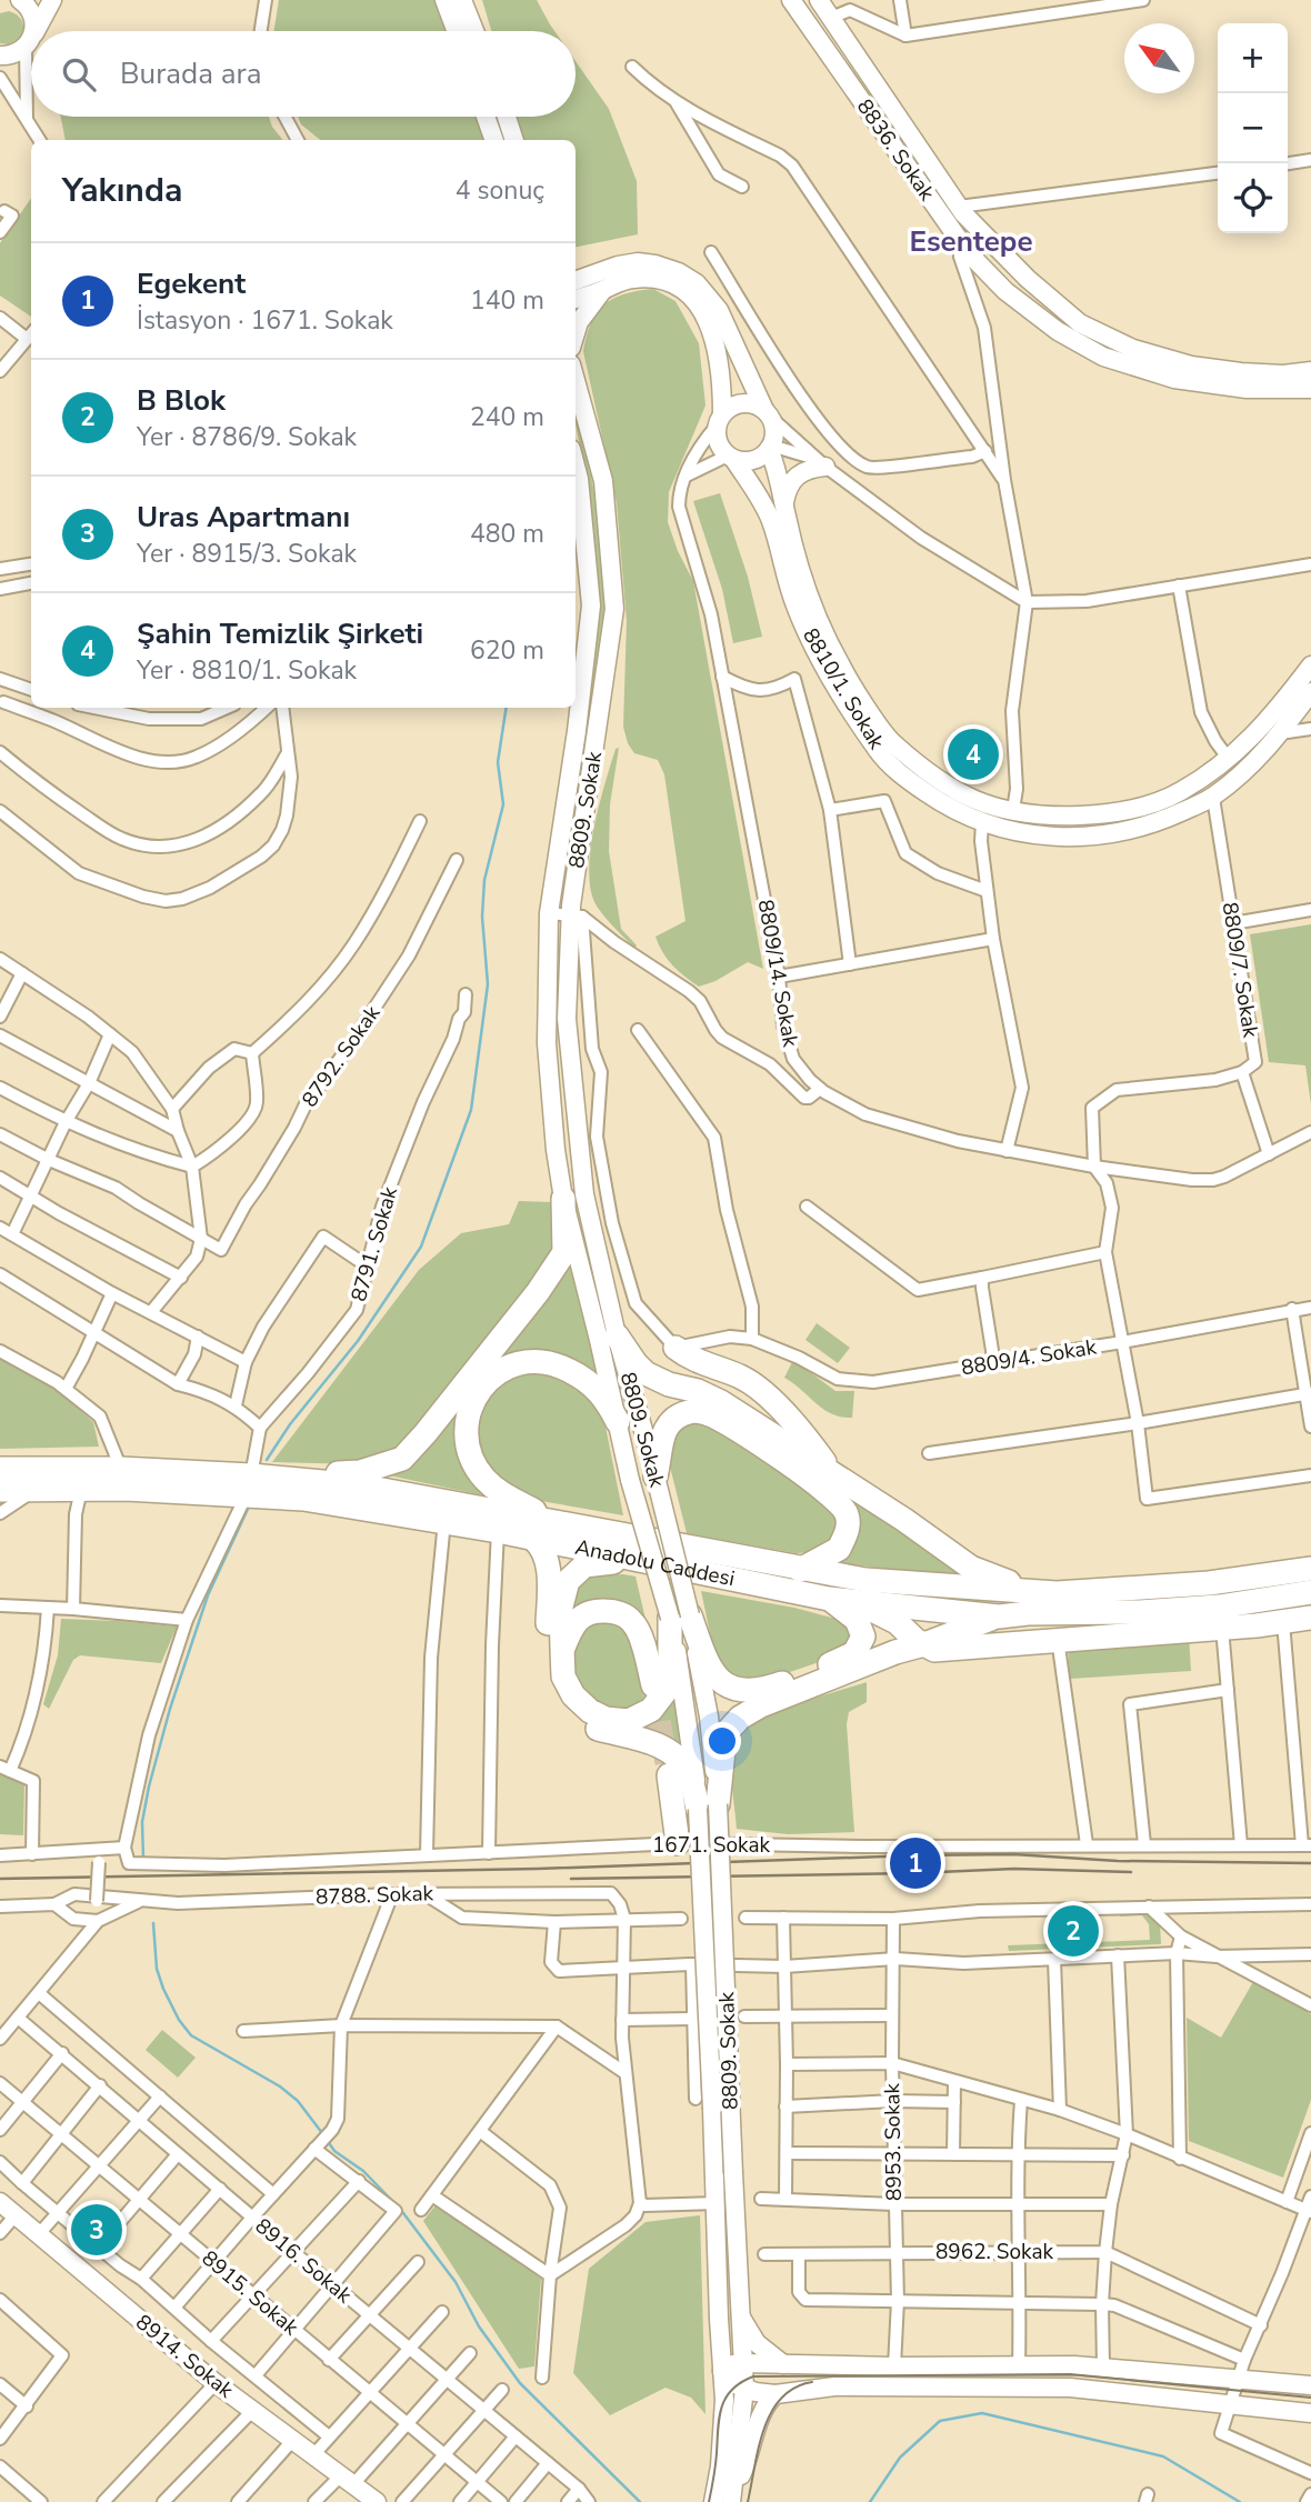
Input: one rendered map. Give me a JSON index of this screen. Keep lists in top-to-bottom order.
{
  "streets": {
    "highway": ["Anadolu Caddesi"],
    "street": [
      "8836. Sokak",
      "8810/1. Sokak",
      "8809. Sokak",
      "8809/7. Sokak",
      "8809/14. Sokak",
      "8792. Sokak",
      "8791. Sokak",
      "8809/4. Sokak",
      "1671. Sokak",
      "8788. Sokak",
      "8953. Sokak",
      "8962. Sokak",
      "8916. Sokak",
      "8915. Sokak",
      "8914. Sokak"
    ]
  },
  "crossings": [
    ["8810/1. Sokak", "8809/7. Sokak"],
    ["8810/1. Sokak", "8809/14. Sokak"],
    ["8788. Sokak", "8916. Sokak"],
    ["8953. Sokak", "8962. Sokak"]
  ],
  "districts": ["Esentepe"],
  "north": "top left",
  "page": {
    "map_buttons": ["+", "−"],
    "search": "Burada ara",
    "heading": ["Yakında", "4 sonuç"],
    "list": [
      {
        "mark": "1",
        "name": "Egekent",
        "note": "İstasyon · 1671. Sokak",
        "value": "140 m"
      },
      {
        "mark": "2",
        "name": "B Blok",
        "note": "Yer · 8786/9. Sokak",
        "value": "240 m"
      },
      {
        "mark": "3",
        "name": "Uras Apartmanı",
        "note": "Yer · 8915/3. Sokak",
        "value": "480 m"
      },
      {
        "mark": "4",
        "name": "Şahin Temizlik Şirketi",
        "note": "Yer · 8810/1. Sokak",
        "value": "620 m"
      }
    ],
    "pins": [
      "4",
      "1",
      "2",
      "3"
    ]
  }
}
